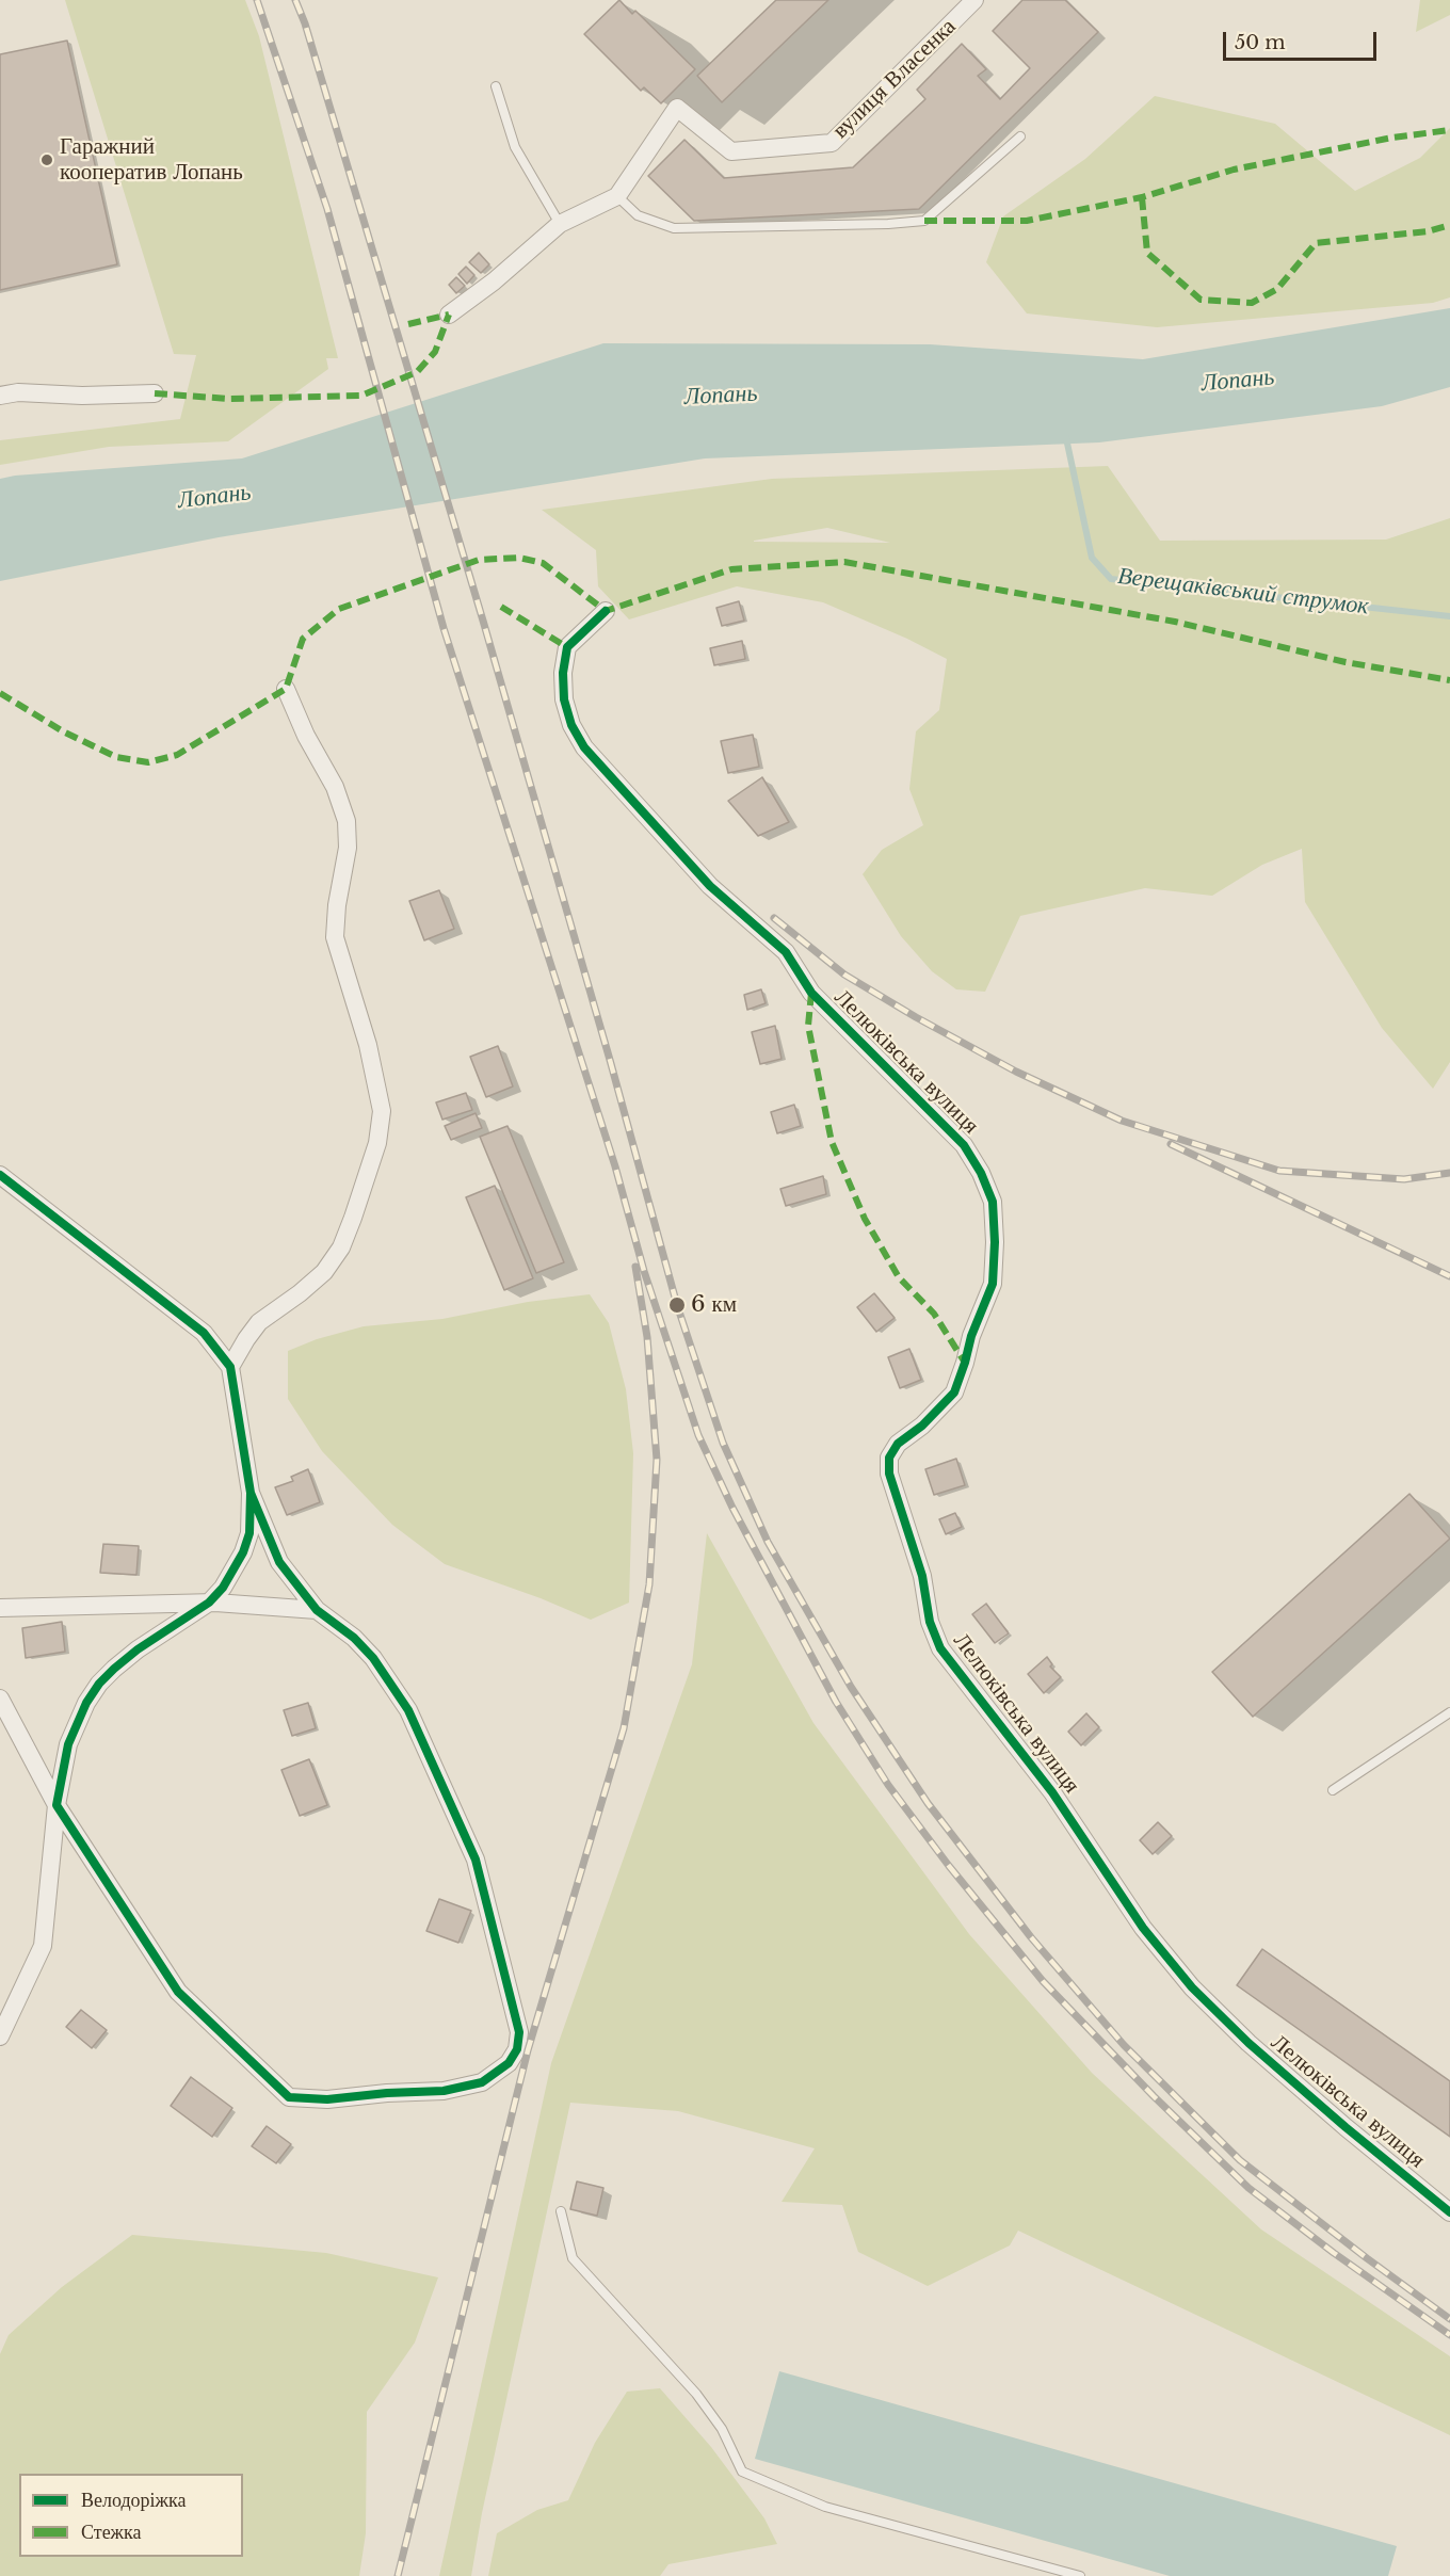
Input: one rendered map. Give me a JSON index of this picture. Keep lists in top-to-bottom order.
{
  "streets": {
    "street": ["вулиця Власенка", "Лелюківська вулиця"]
  },
  "water": ["Лопань", "Верещаківський струмок"],
  "places": ["Гаражний кооператив Лопань", "6 км"],
  "legend": ["Велодоріжка", "Стежка"],
  "scale_bar": "50 m"
}
